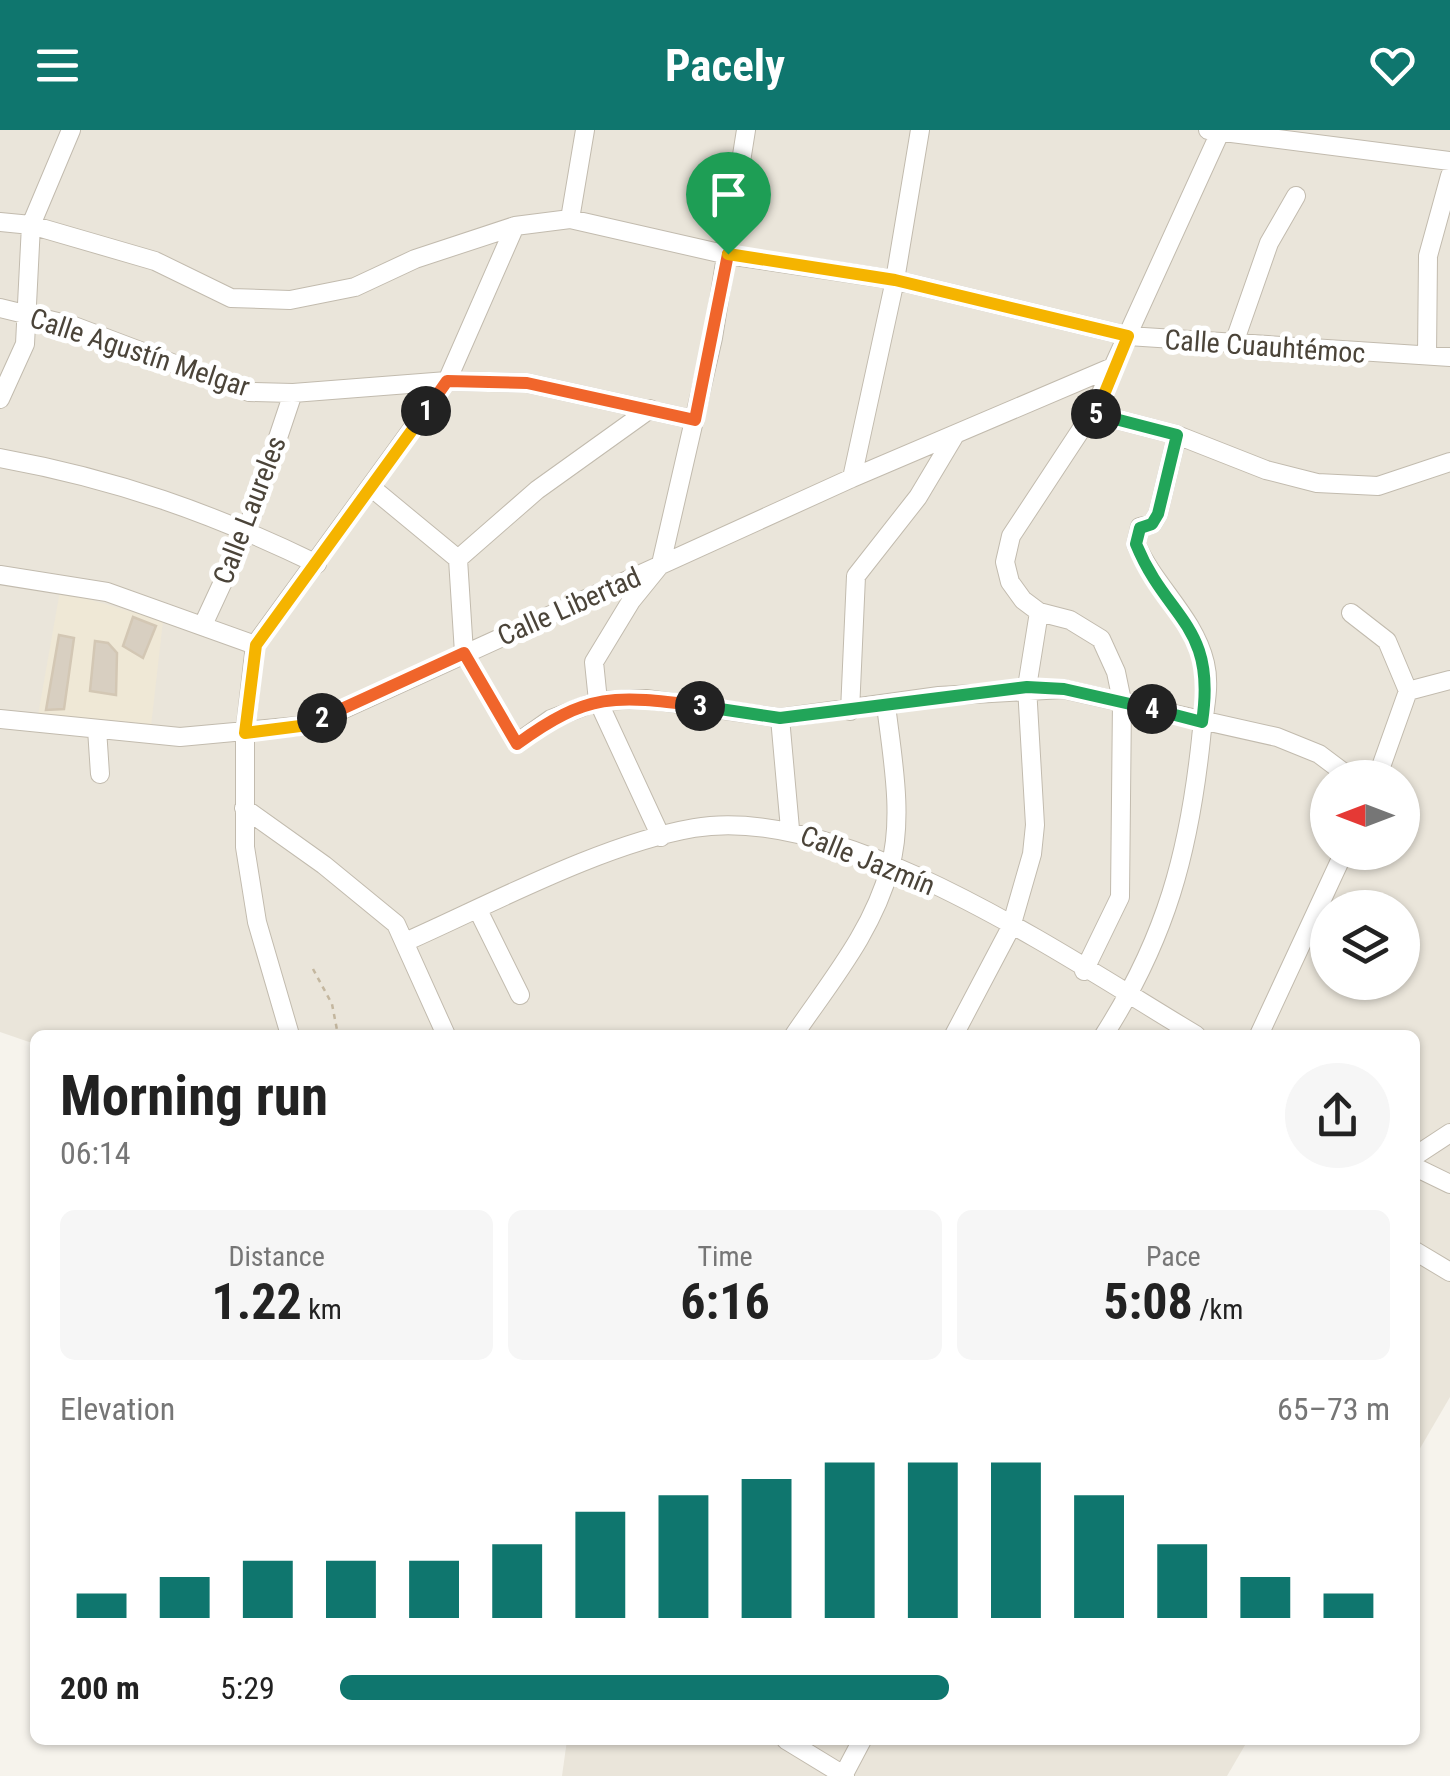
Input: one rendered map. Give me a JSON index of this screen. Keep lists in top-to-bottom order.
{
  "streets": {
    "street": [
      "Calle Cuauhtémoc",
      "Calle Agustín Melgar",
      "Calle Laureles",
      "Calle Libertad",
      "Calle Jazmín"
    ]
  },
  "crossings": [
    ["Calle Agustín Melgar", "Calle Laureles"]
  ],
  "north": "left",
  "page": {
    "header": "Pacely",
    "pins": [
      "1",
      "5",
      "3",
      "4",
      "2"
    ],
    "heading": ["Morning run", "06:14"],
    "stats": [
      ["Distance", "1.22 km"],
      ["Time", "6:16"],
      ["Pace", "5:08 /km"]
    ],
    "chart": ["Elevation", "65–73 m"],
    "list": [
      {
        "name": "200 m",
        "note": "5:29"
      }
    ]
  }
}
